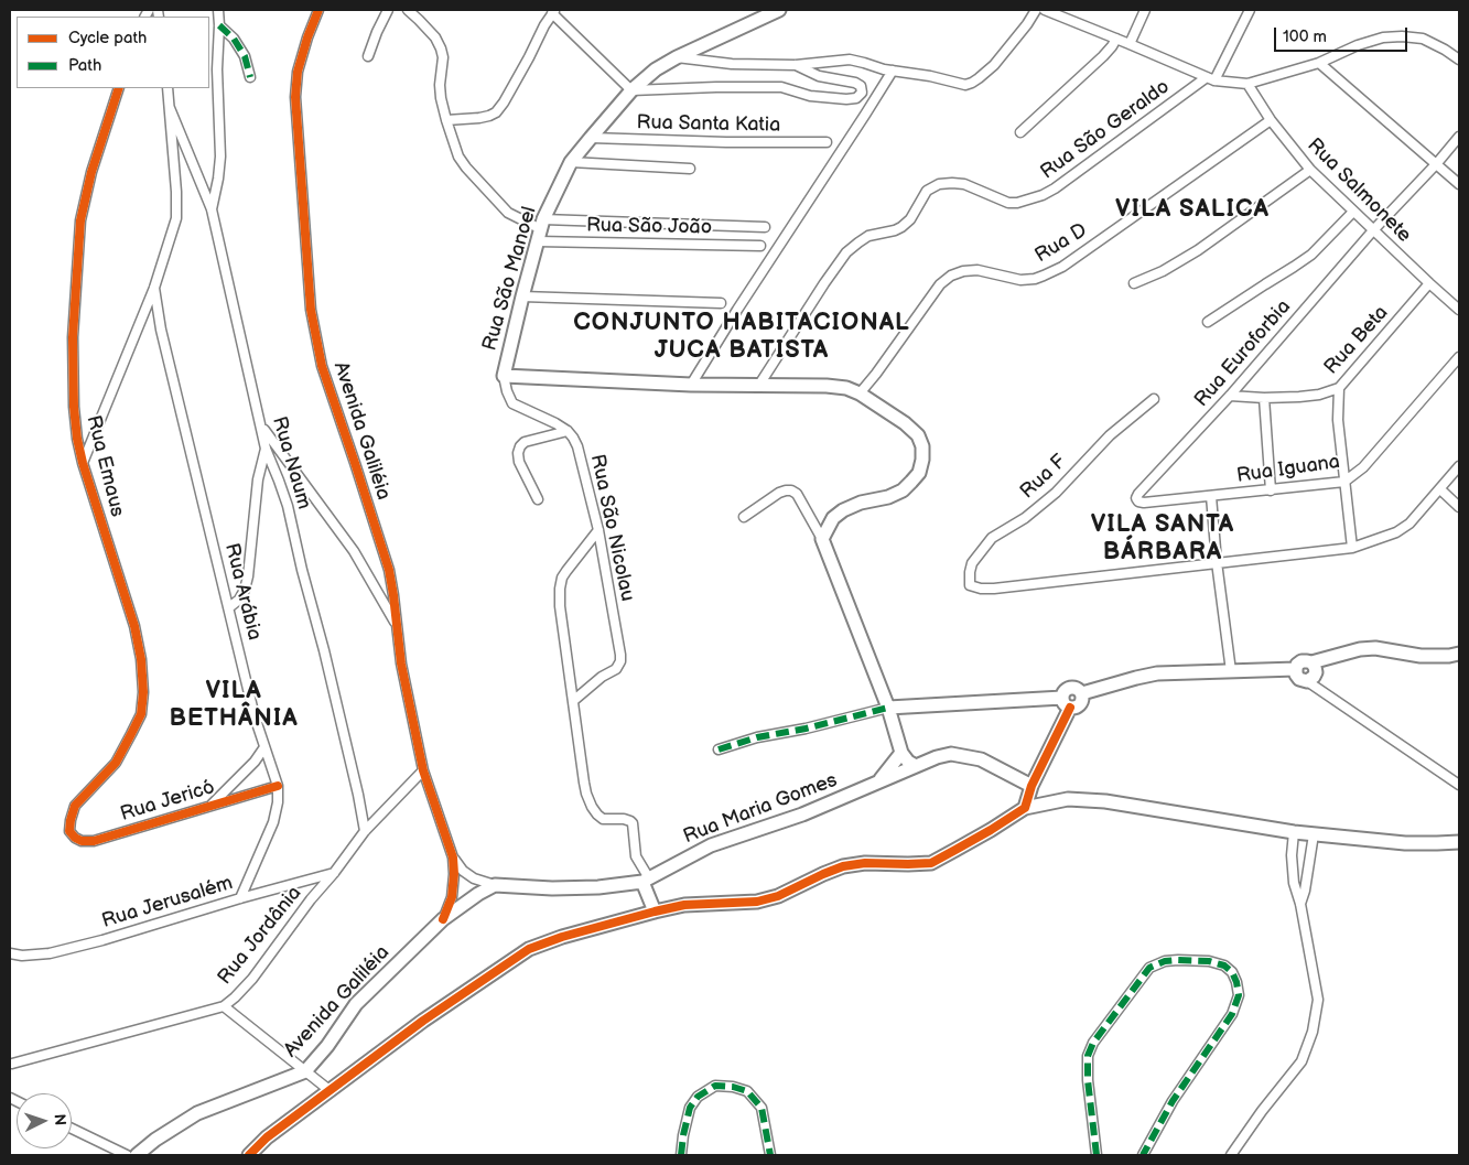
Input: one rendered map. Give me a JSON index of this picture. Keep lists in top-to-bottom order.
{
  "streets": {
    "street": [
      "Rua Santa Katia",
      "Rua São Geraldo",
      "Rua Salmonete",
      "Rua São João",
      "Rua D",
      "Rua São Manoel",
      "Rua Beta",
      "Rua Euroforbia",
      "Avenida Galiléia",
      "Rua Naum",
      "Rua Emaus",
      "Rua Iguana",
      "Rua F",
      "Rua São Nicolau",
      "Rua Arábia",
      "Rua Jericó",
      "Rua Maria Gomes",
      "Rua Jerusalém",
      "Rua Jordânia"
    ]
  },
  "crossings": [
    ["Rua Santa Katia", "Rua São Manoel"],
    ["Rua Salmonete", "Rua D"],
    ["Rua Salmonete", "Rua Beta"],
    ["Rua Salmonete", "Rua Euroforbia"],
    ["Rua São João", "Rua São Manoel"],
    ["Rua Beta", "Rua Euroforbia"],
    ["Rua Euroforbia", "Rua Iguana"],
    ["Avenida Galiléia", "Rua Maria Gomes"],
    ["Avenida Galiléia", "Rua Jordânia"],
    ["Rua Naum", "Rua Jordânia"],
    ["Rua Emaus", "Rua Jericó"],
    ["Rua Arábia", "Rua Jericó"],
    ["Rua Arábia", "Rua Jerusalém"],
    ["Rua Jerusalém", "Rua Jordânia"]
  ],
  "districts": [
    "VILA SALICA",
    "CONJUNTO HABITACIONAL JUCA BATISTA",
    "VILA SANTA BÁRBARA",
    "VILA BETHÂNIA"
  ],
  "legend": ["Cycle path", "Path"],
  "scale_bar": "100 m",
  "north": "right"
}
